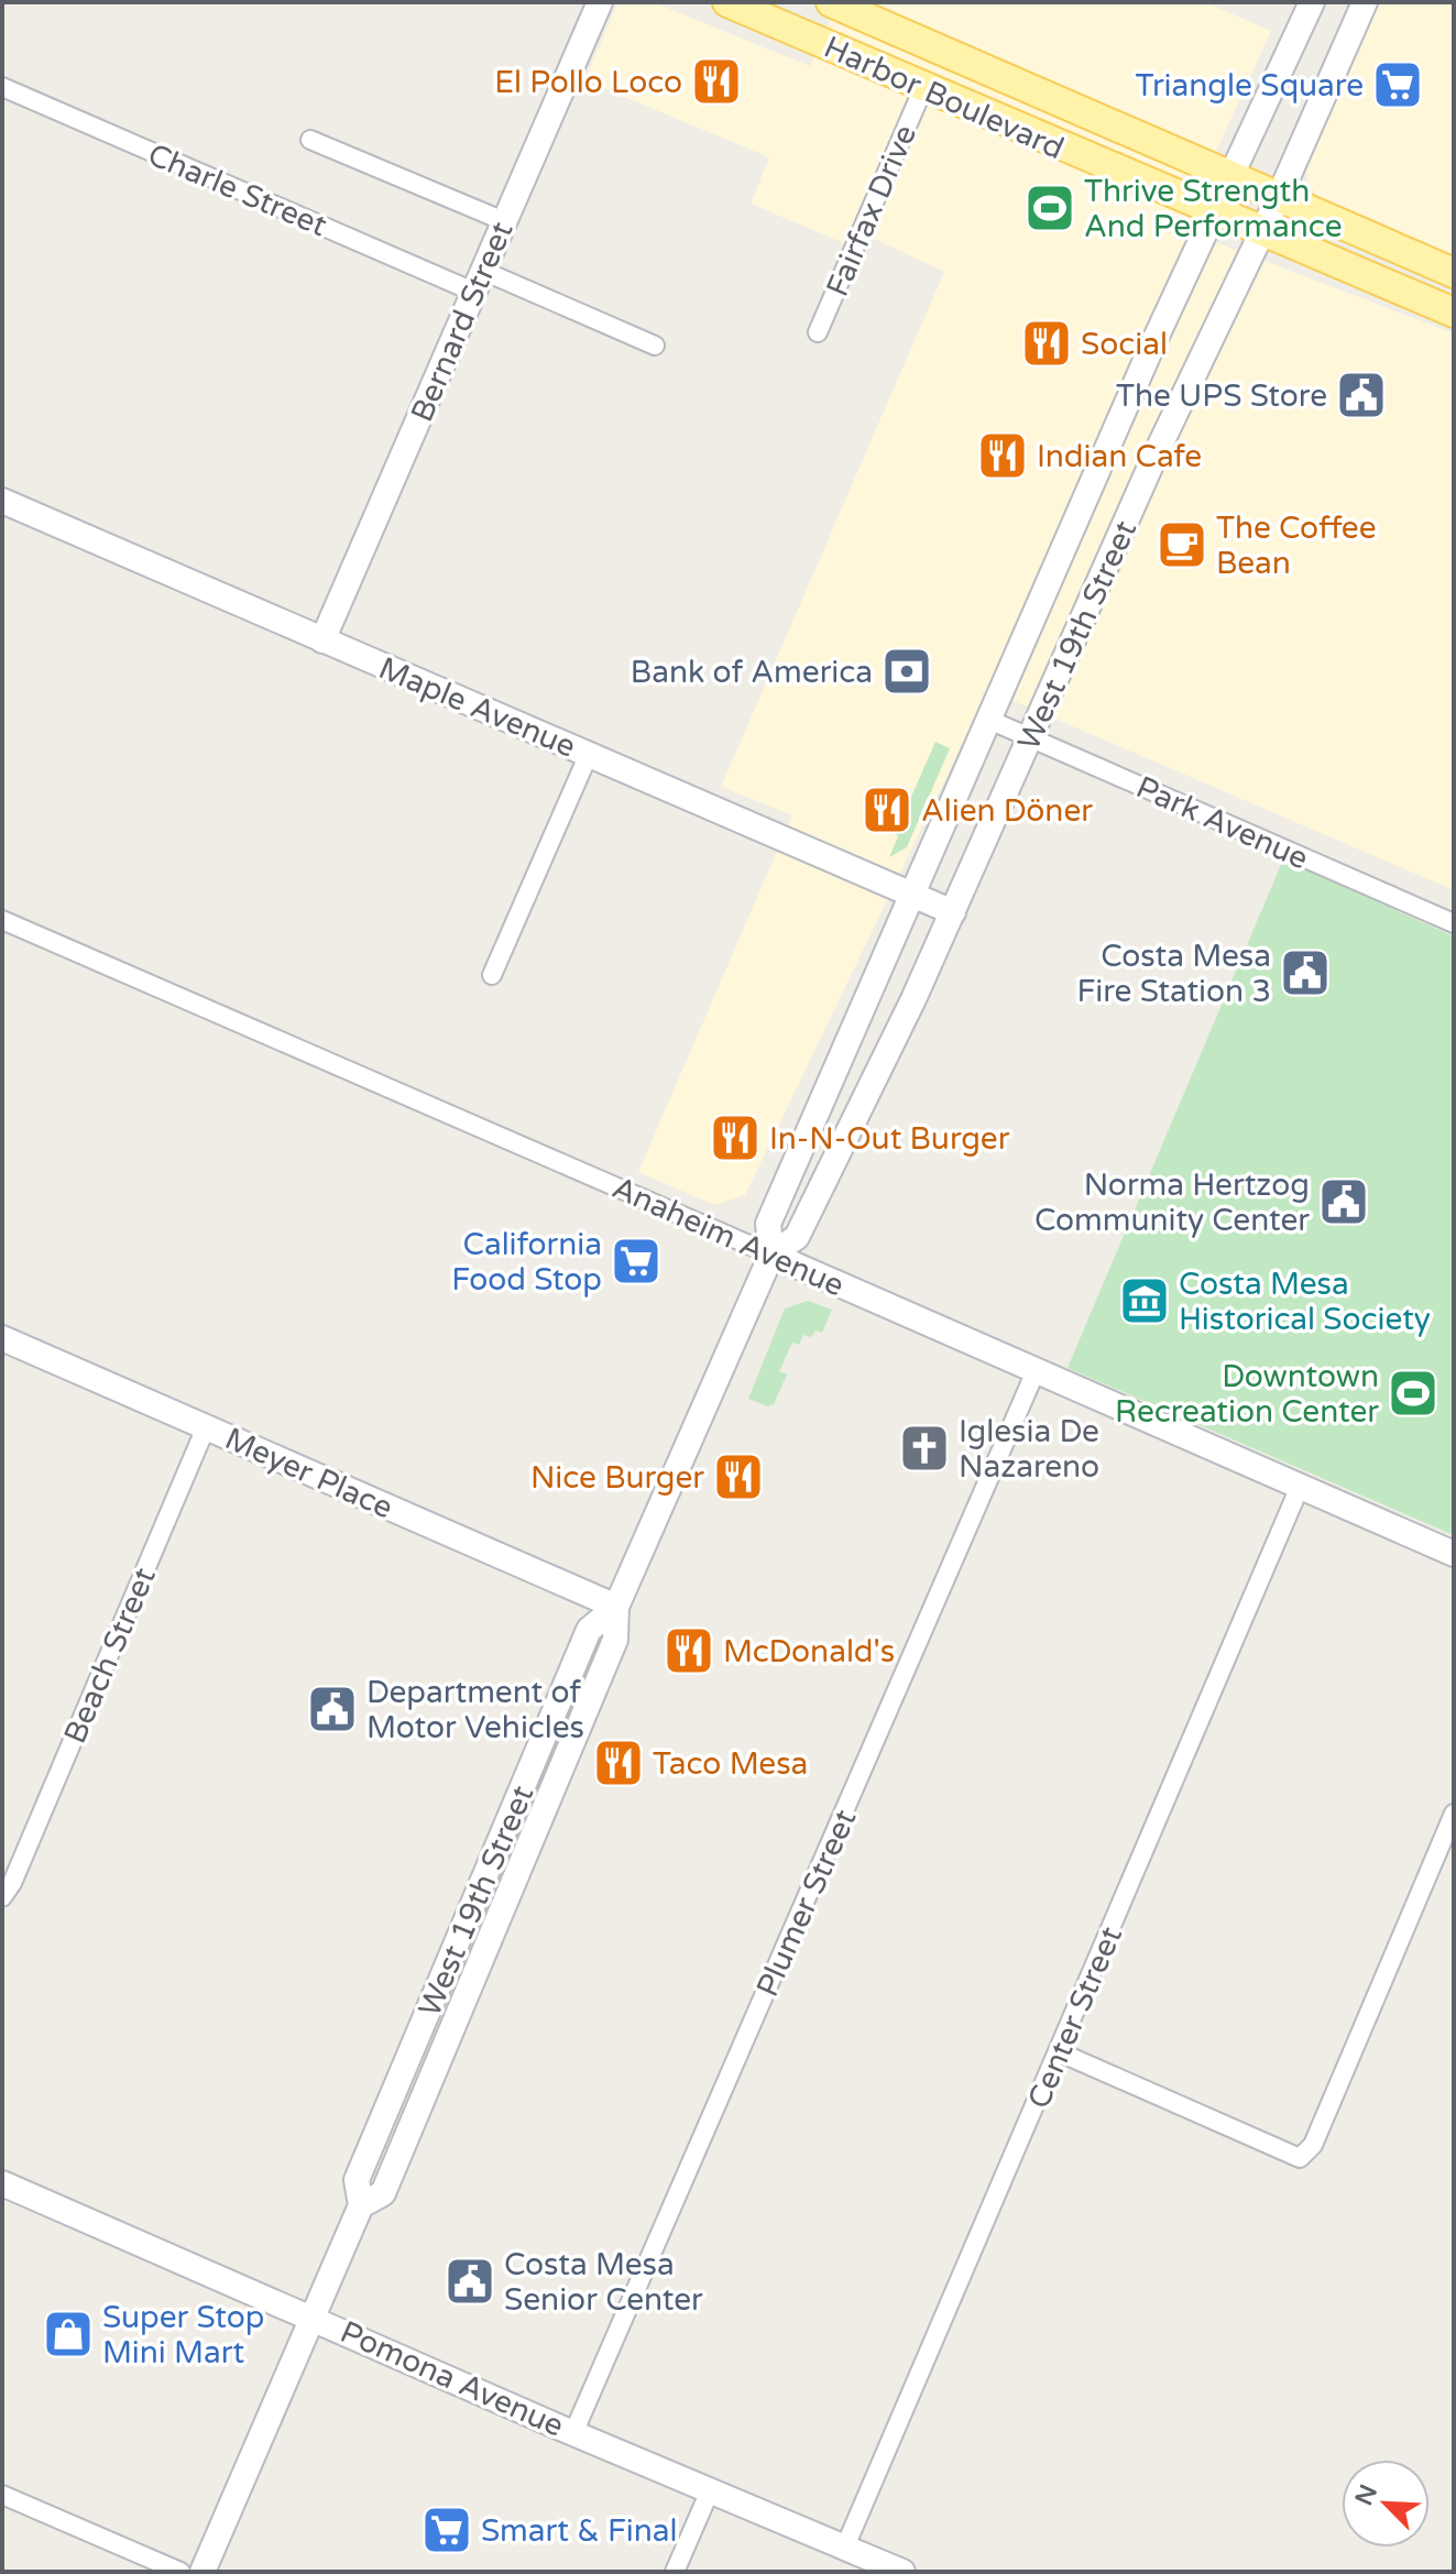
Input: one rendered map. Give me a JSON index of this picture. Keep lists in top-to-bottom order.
{
  "streets": {
    "main road": [
      "Harbor Boulevard",
      "Bernard Street",
      "West 19th Street",
      "Maple Avenue",
      "Anaheim Avenue",
      "Meyer Place",
      "Pomona Avenue"
    ],
    "street": [
      "Charle Street",
      "Fairfax Drive",
      "Park Avenue",
      "Beach Street",
      "Plumer Street",
      "Center Street"
    ]
  },
  "crossings": [
    ["Harbor Boulevard", "Fairfax Drive"],
    ["Harbor Boulevard", "West 19th Street"],
    ["Charle Street", "Bernard Street"],
    ["Bernard Street", "Maple Avenue"],
    ["West 19th Street", "Maple Avenue"],
    ["West 19th Street", "Park Avenue"],
    ["West 19th Street", "Anaheim Avenue"],
    ["West 19th Street", "Meyer Place"],
    ["West 19th Street", "Pomona Avenue"],
    ["Anaheim Avenue", "Plumer Street"],
    ["Anaheim Avenue", "Center Street"],
    ["Meyer Place", "Beach Street"],
    ["Plumer Street", "Pomona Avenue"],
    ["Center Street", "Pomona Avenue"]
  ],
  "places": {
    "restaurant": [
      "El Pollo Loco",
      "Social",
      "Indian Cafe",
      "Alien Döner",
      "In-N-Out Burger",
      "Nice Burger",
      "McDonald's",
      "Taco Mesa"
    ],
    "supermarket": ["Triangle Square", "California Food Stop", "Smart & Final"],
    "sports": ["Thrive Strength And Performance", "Downtown Recreation Center"],
    "public building": [
      "The UPS Store",
      "Costa Mesa Fire Station 3",
      "Norma Hertzog Community Center",
      "Department of Motor Vehicles",
      "Costa Mesa Senior Center"
    ],
    "cafe": ["The Coffee Bean"],
    "bank": ["Bank of America"],
    "museum": ["Costa Mesa Historical Society"],
    "church": ["Iglesia De Nazareno"],
    "shop": ["Super Stop Mini Mart"]
  },
  "north": "top left"
}
